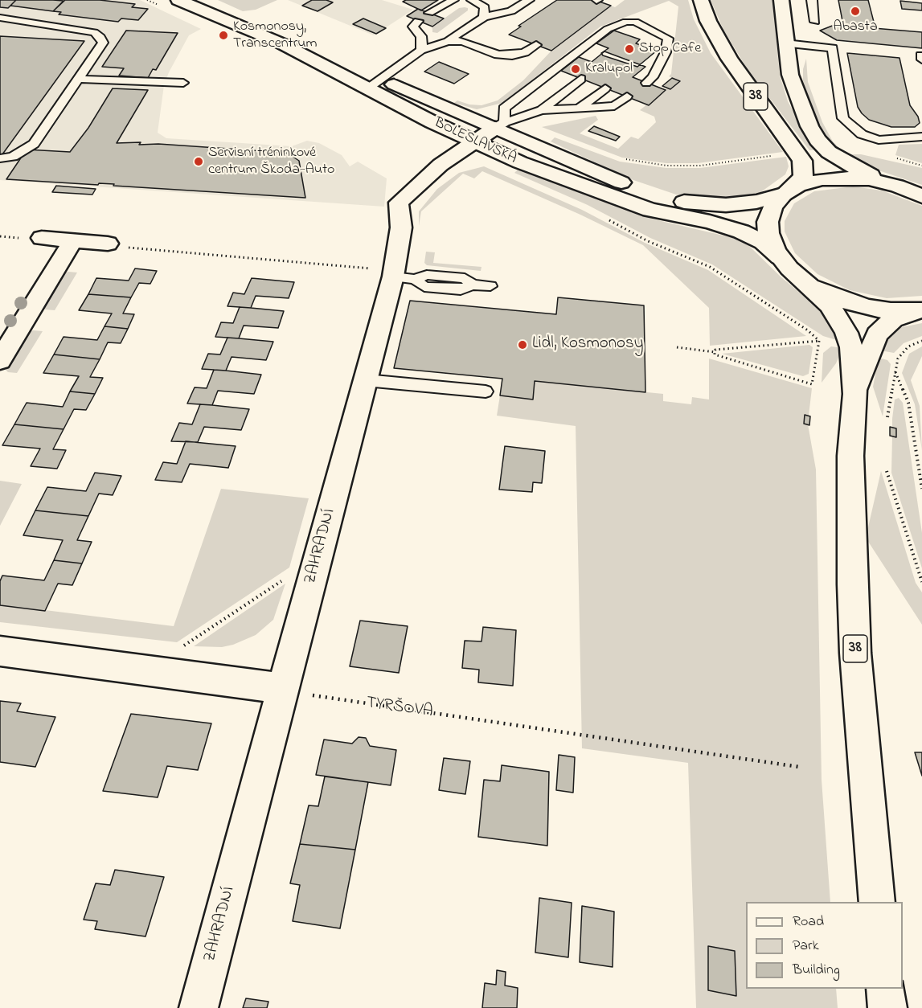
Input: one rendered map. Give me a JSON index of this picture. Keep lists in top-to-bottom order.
{
  "streets": {
    "street": ["38", "BOLESLAVSKÁ", "ZAHRADNÍ"],
    "path": ["TYRŠOVA"]
  },
  "crossings": [
    ["38", "BOLESLAVSKÁ"],
    ["BOLESLAVSKÁ", "ZAHRADNÍ"],
    ["ZAHRADNÍ", "TYRŠOVA"]
  ],
  "places": [
    "Abasta",
    "Kosmonosy, Transcentrum",
    "Stop Cafe",
    "Kralupol",
    "Servisní tréninkové centrum Škoda-Auto",
    "Lidl, Kosmonosy"
  ],
  "legend": ["Road", "Park", "Building"]
}
